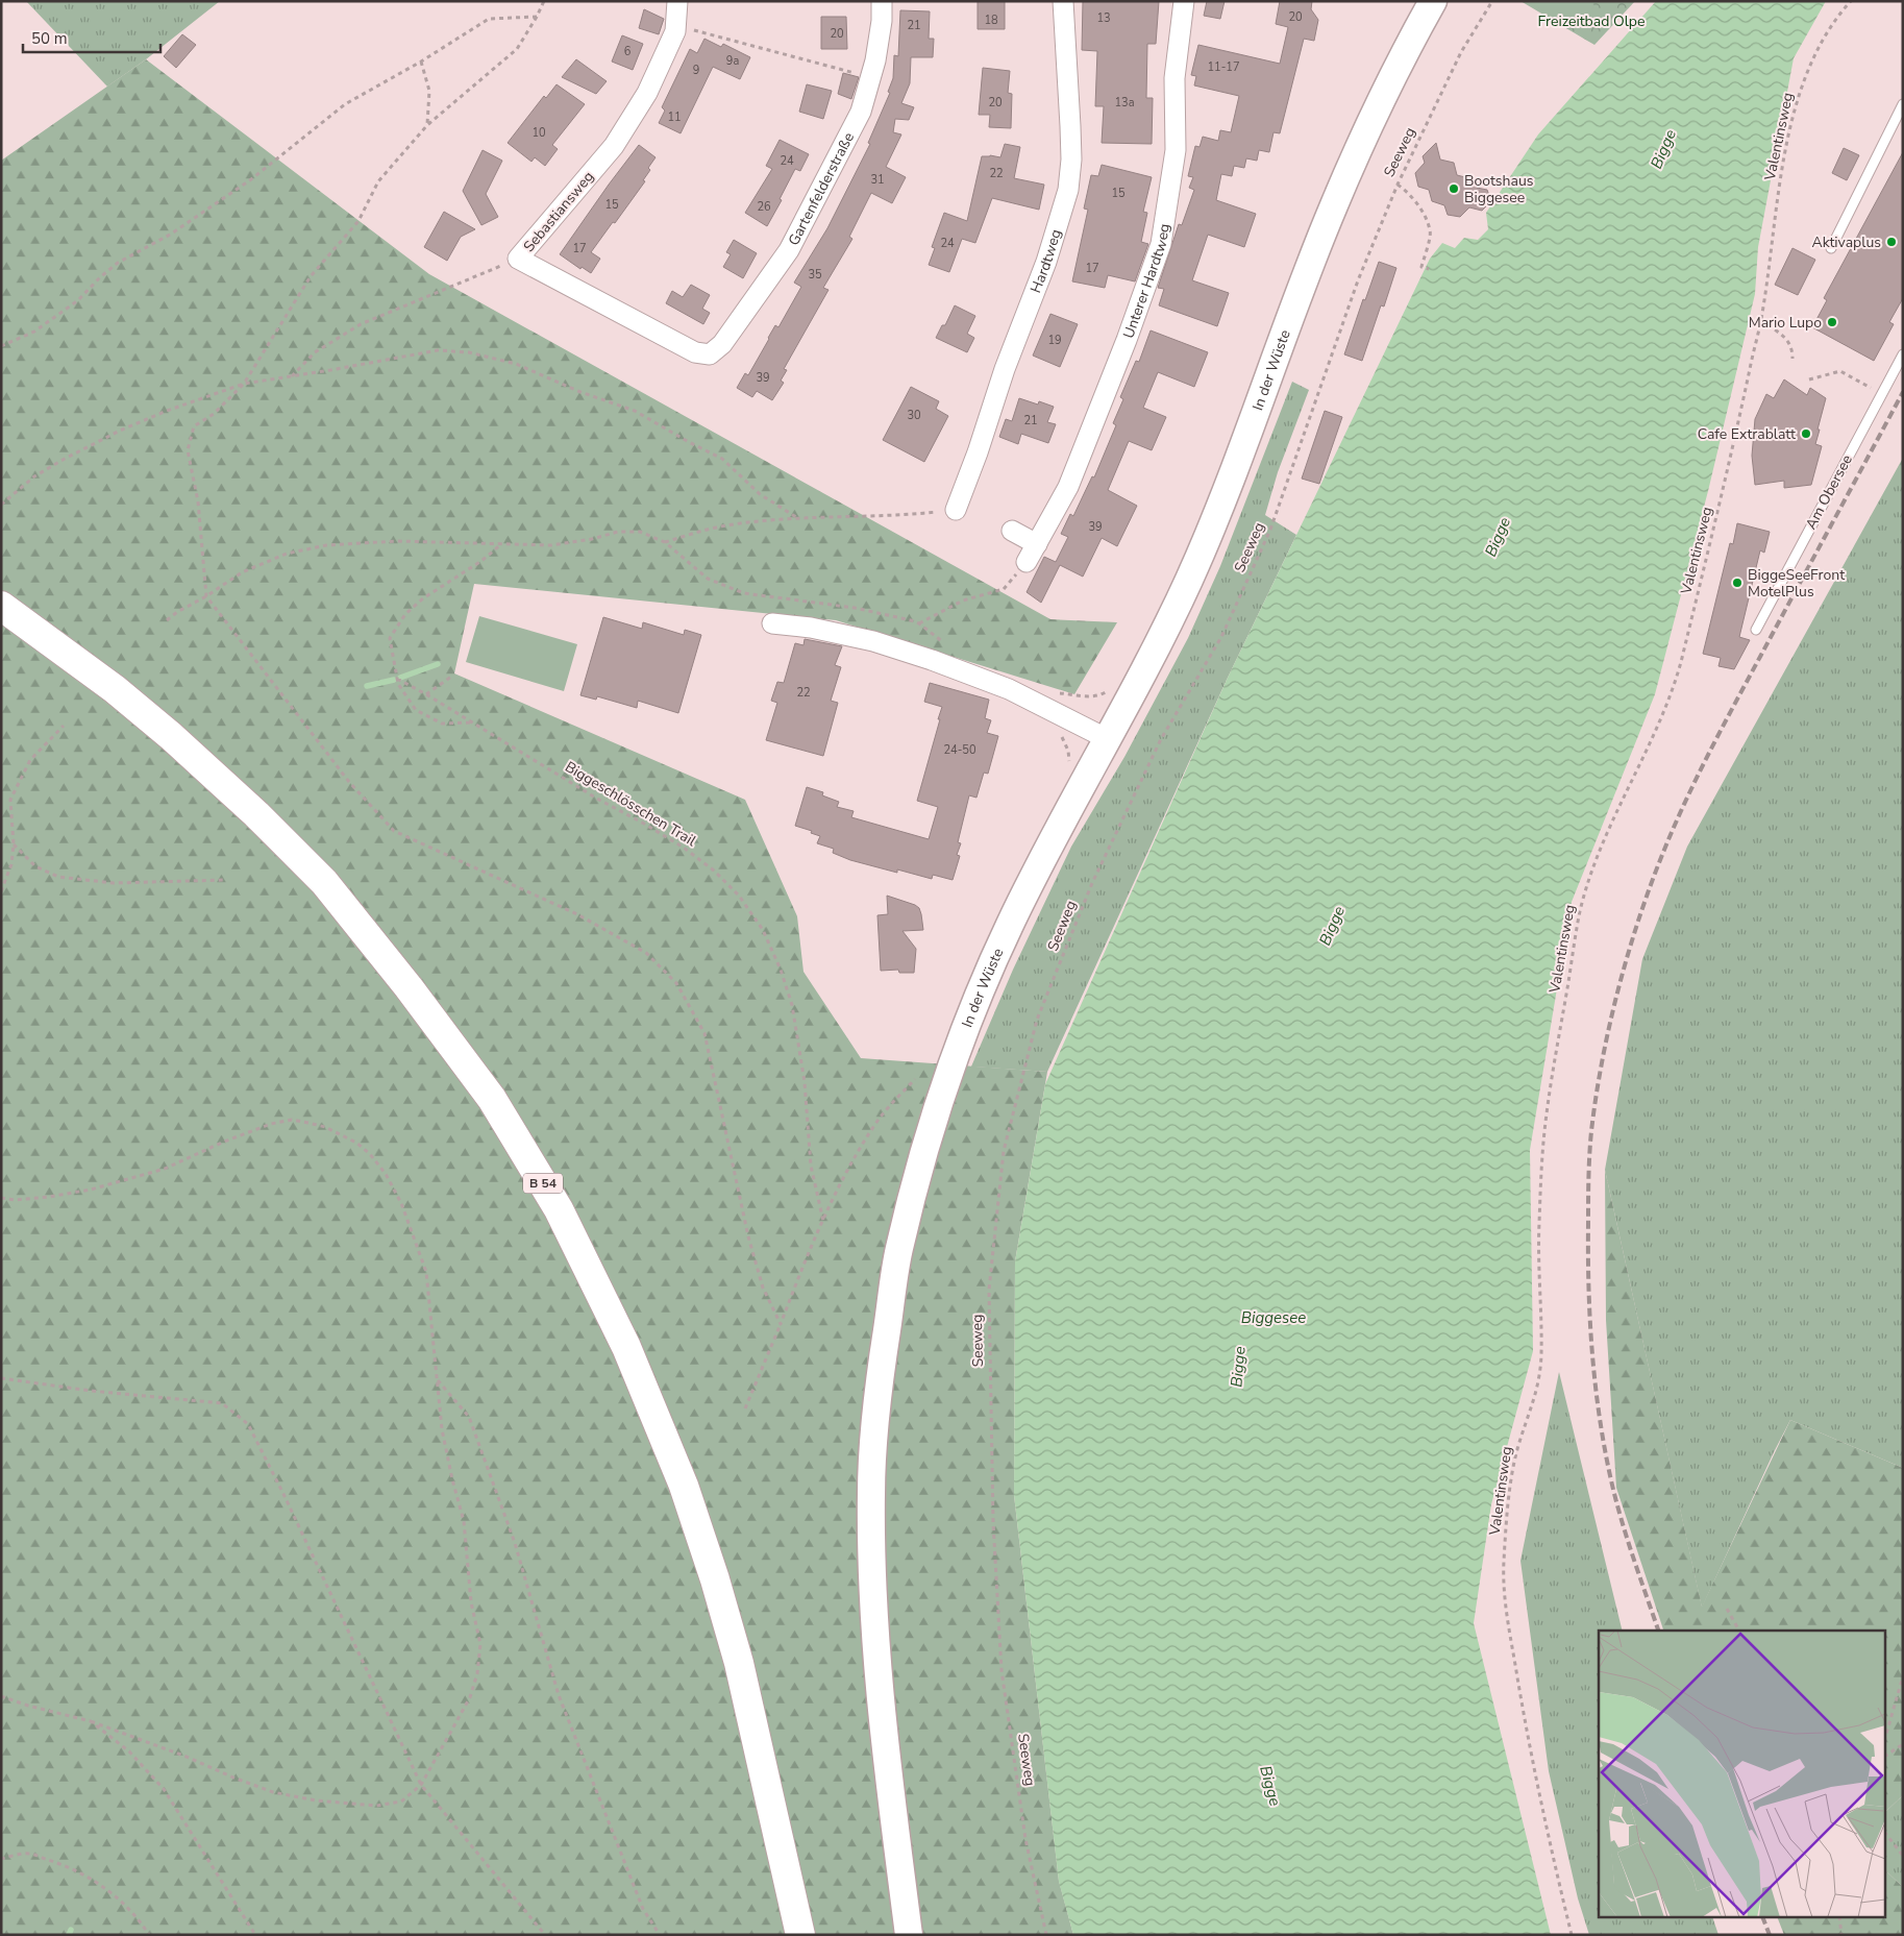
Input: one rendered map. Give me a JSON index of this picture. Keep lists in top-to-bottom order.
{
  "streets": {
    "main road": ["In der Wüste", "B 54"],
    "street": [
      "Gartenfelderstraße",
      "Sebastiansweg",
      "Hardtweg",
      "Unterer Hardtweg"
    ],
    "lane": ["Am Obersee"],
    "path": ["Valentinsweg", "Seeweg", "Biggeschlösschen Trail"]
  },
  "crossings": [
    ["Gartenfelderstraße", "Sebastiansweg"]
  ],
  "water": ["Bigge", "Biggesee"],
  "parks": ["Freizeitbad Olpe"],
  "places": [
    "Bootshaus Biggesee",
    "Aktivaplus",
    "Mario Lupo",
    "Cafe Extrablatt",
    "BiggeSeeFront MotelPlus"
  ],
  "house_numbers": [
    "20",
    "13",
    "18",
    "21",
    "20",
    "6",
    "9a",
    "11-17",
    "9",
    "20",
    "13a",
    "11",
    "10",
    "24",
    "22",
    "31",
    "15",
    "15",
    "26",
    "24",
    "17",
    "17",
    "35",
    "19",
    "39",
    "30",
    "21",
    "39",
    "22",
    "24-50"
  ],
  "scale_bar": "50 m"
}
